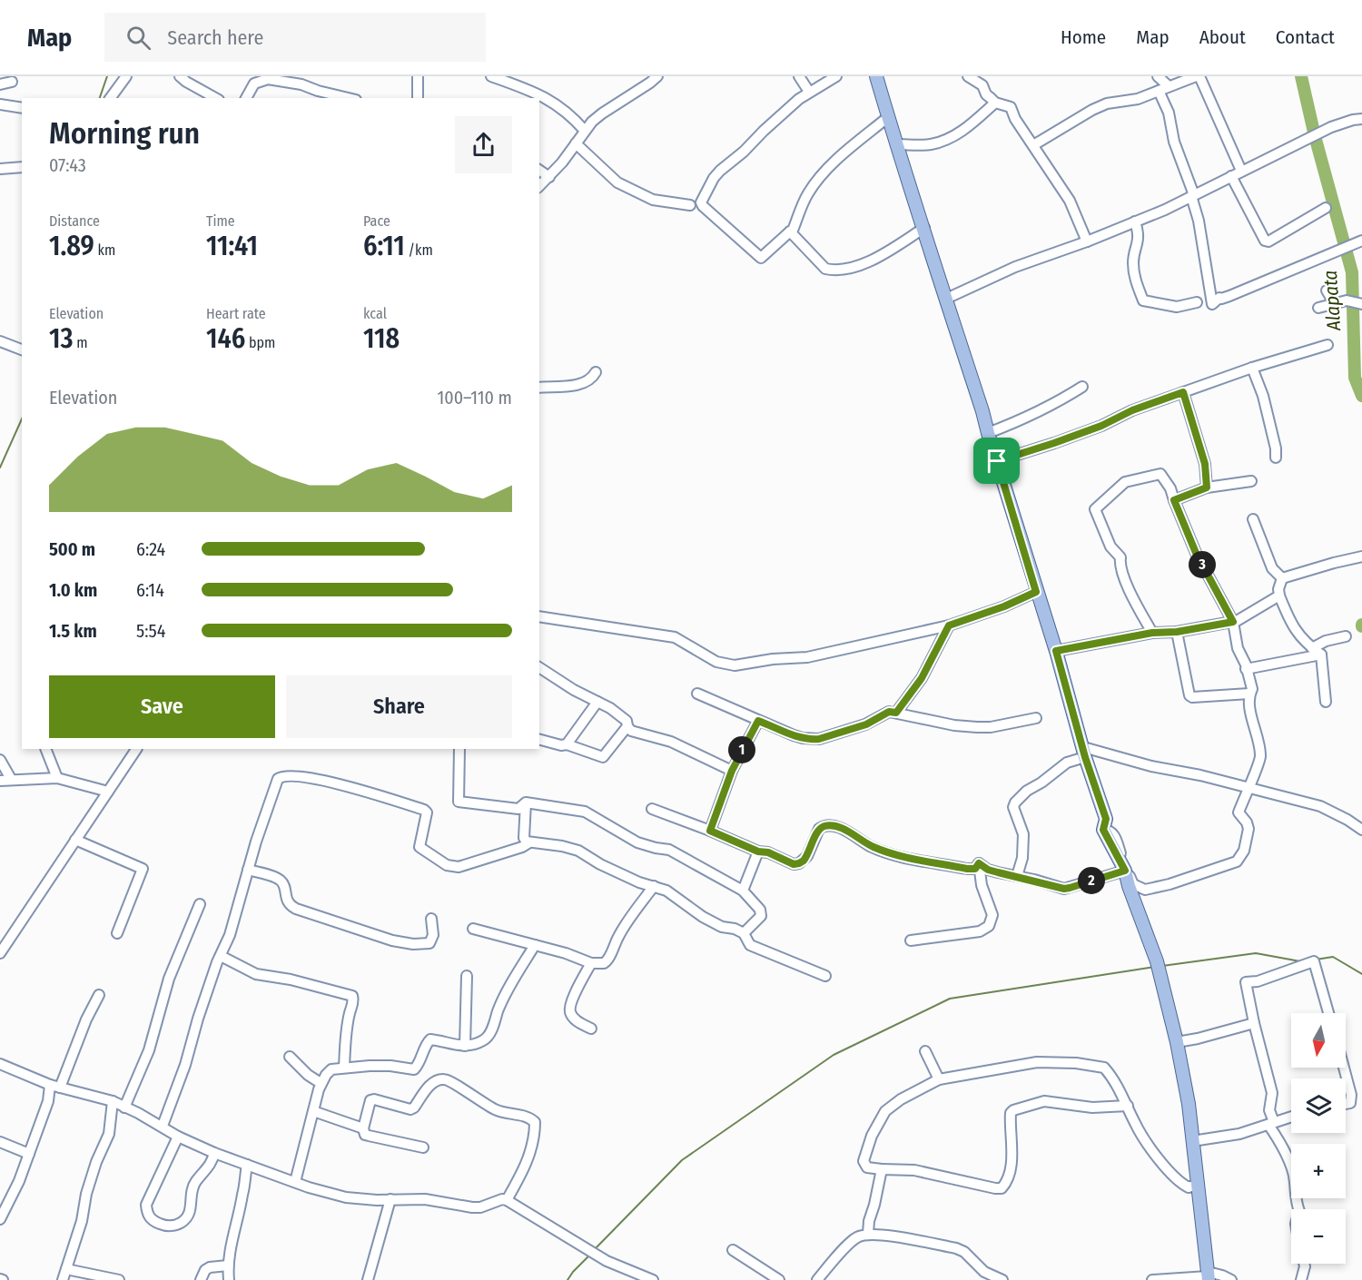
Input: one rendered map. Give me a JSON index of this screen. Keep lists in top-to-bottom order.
{
  "water": ["Alapata"],
  "north": "bottom",
  "page": {
    "header": "Map",
    "search": "Search here",
    "nav": [
      "Home",
      "Map",
      "About",
      "Contact"
    ],
    "heading": ["Morning run", "07:43"],
    "stats": [
      ["Distance", "1.89 km"],
      ["Time", "11:41"],
      ["Pace", "6:11 /km"],
      ["Elevation", "13 m"],
      ["Heart rate", "146 bpm"],
      ["kcal", "118"]
    ],
    "chart": ["Elevation", "100–110 m"],
    "list": [
      {
        "name": "500 m",
        "note": "6:24"
      },
      {
        "name": "1.0 km",
        "note": "6:14"
      },
      {
        "name": "1.5 km",
        "note": "5:54"
      }
    ],
    "pins": ["3", "1", "2"],
    "buttons": ["Save", "Share"],
    "map_buttons": ["+", "−"]
  }
}
